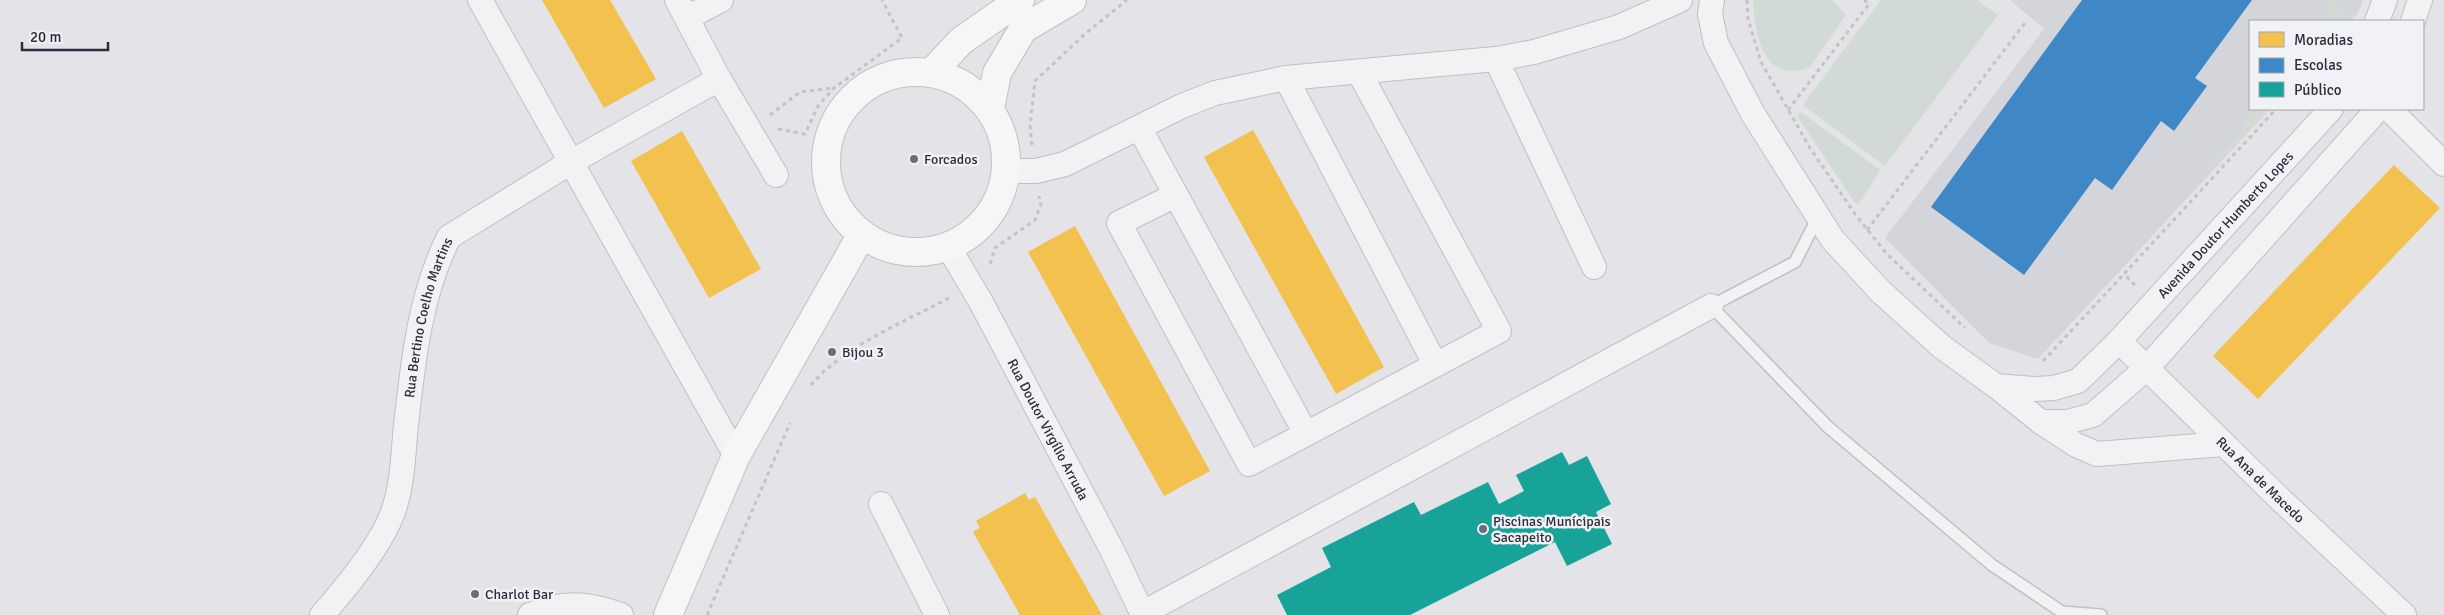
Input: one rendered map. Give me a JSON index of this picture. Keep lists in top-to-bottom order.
{
  "streets": {
    "street": [
      "Avenida Doutor Humberto Lopes",
      "Rua Bertino Coelho Martins",
      "Rua Doutor Virgílio Arruda",
      "Rua Ana de Macedo"
    ]
  },
  "crossings": [
    ["Avenida Doutor Humberto Lopes", "Rua Ana de Macedo"]
  ],
  "places": [
    "Forcados",
    "Bijou 3",
    "Piscinas Munícipais Sacapeito",
    "Charlot Bar"
  ],
  "legend": ["Moradias", "Escolas", "Público"],
  "scale_bar": "20 m"
}
